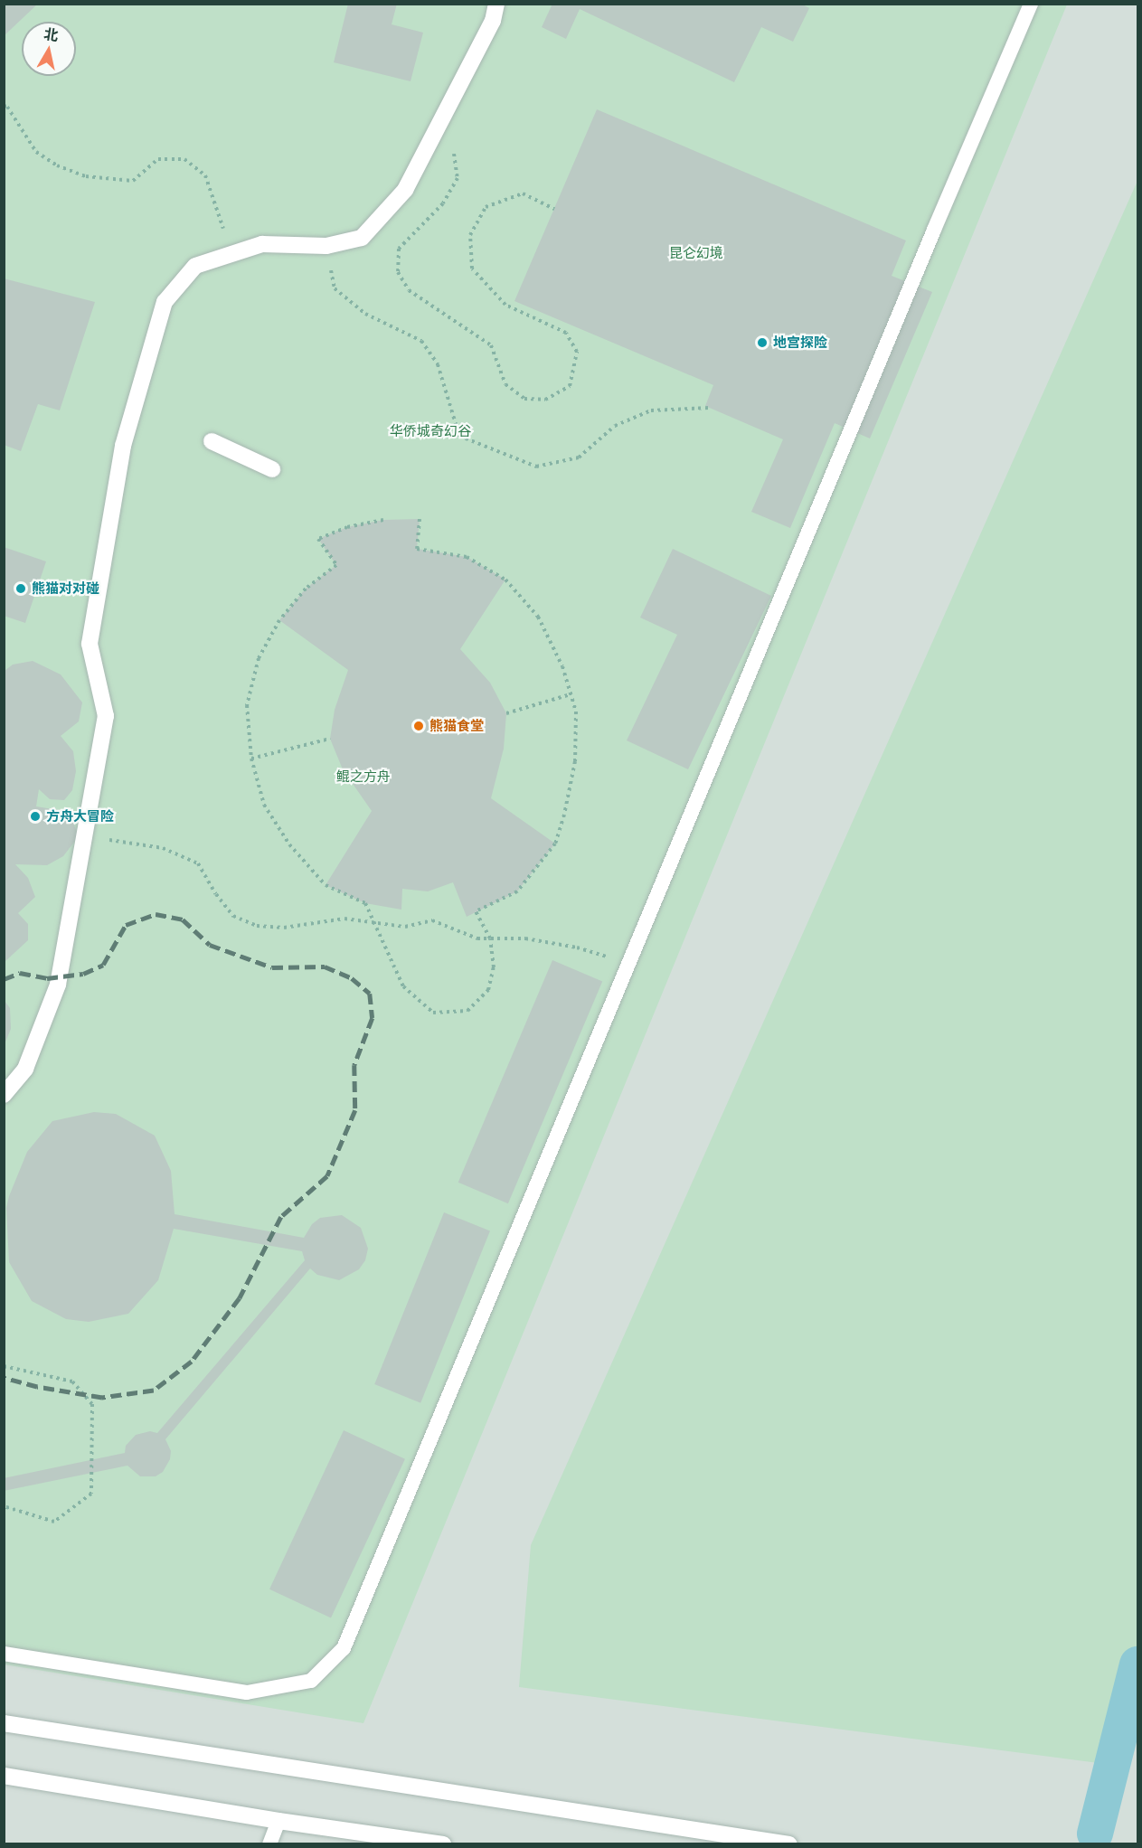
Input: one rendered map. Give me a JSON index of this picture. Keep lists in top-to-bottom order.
{
  "parks": ["昆仑幻境", "华侨城奇幻谷", "鲲之方舟"],
  "places": [
    "地宫探险",
    "熊猫对对碰",
    "熊猫食堂",
    "方舟大冒险"
  ],
  "north": "top"
}
